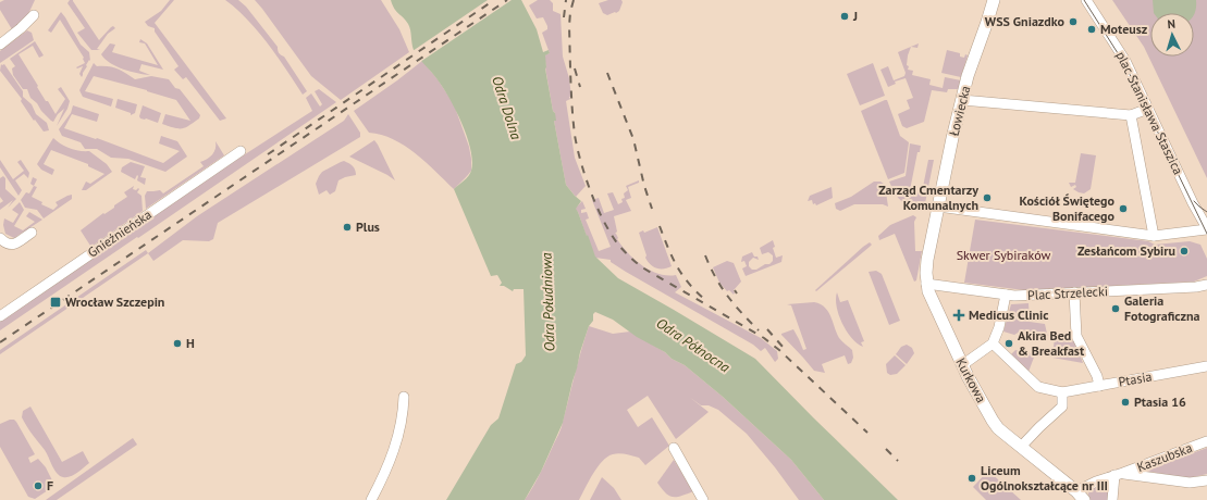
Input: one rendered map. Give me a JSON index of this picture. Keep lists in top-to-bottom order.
{
  "streets": {
    "main road": ["Łowiecka", "Kurkowa"],
    "street": [
      "plac Stanisława Staszica",
      "Gnieźnieńska",
      "Plac Strzelecki",
      "Ptasia",
      "Kaszubska"
    ]
  },
  "crossings": [
    ["Łowiecka", "Kurkowa"],
    ["Plac Strzelecki", "Kurkowa"],
    ["Kurkowa", "Kaszubska"]
  ],
  "water": ["Odra Dolna", "Odra Południowa", "Odra Północna"],
  "parks": ["Skwer Sybiraków"],
  "places": {
    "other": [
      "J",
      "WSS Gniazdko",
      "Moteusz",
      "Zarząd Cmentarzy Komunalnych",
      "Kościół Świętego Bonifacego",
      "Plus",
      "Zesłańcom Sybiru",
      "Galeria Fotograficzna",
      "H",
      "Akira Bed & Breakfast",
      "Ptasia 16",
      "Liceum Ogólnokształcące nr III",
      "F"
    ],
    "transit": ["Wrocław Szczepin"],
    "health": ["Medicus Clinic"]
  },
  "north": "top"
}
